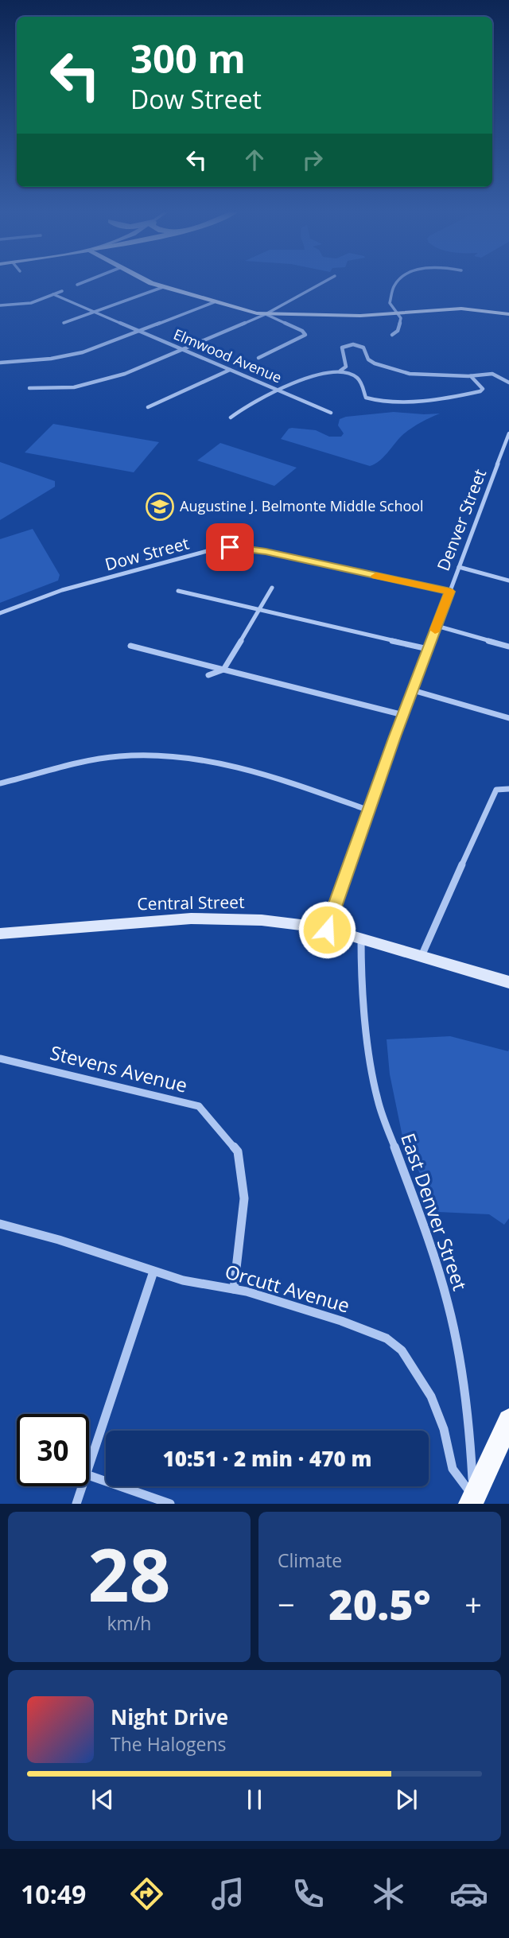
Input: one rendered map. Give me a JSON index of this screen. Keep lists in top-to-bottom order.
{
  "streets": {
    "street": [
      "Elmwood Avenue",
      "Denver Street",
      "Dow Street",
      "Central Street",
      "Stevens Avenue",
      "East Denver Street",
      "Orcutt Avenue"
    ]
  },
  "crossings": [
    ["Denver Street", "Dow Street"],
    ["Denver Street", "Central Street"],
    ["Central Street", "East Denver Street"],
    ["Stevens Avenue", "Orcutt Avenue"],
    ["East Denver Street", "Orcutt Avenue"]
  ],
  "places": {
    "school or university": ["Augustine J. Belmonte Middle School"]
  },
  "page": {
    "turn": ["300 m", "Dow Street"],
    "limit": "30",
    "trip": "10:51 · 2 min · 470 m",
    "tile": [
      ["28", "km/h"],
      "Climate"
    ],
    "heat": ["−", "20.5°", "+"],
    "song": ["Night Drive", "The Halogens"],
    "tabs": "10:49"
  }
}
